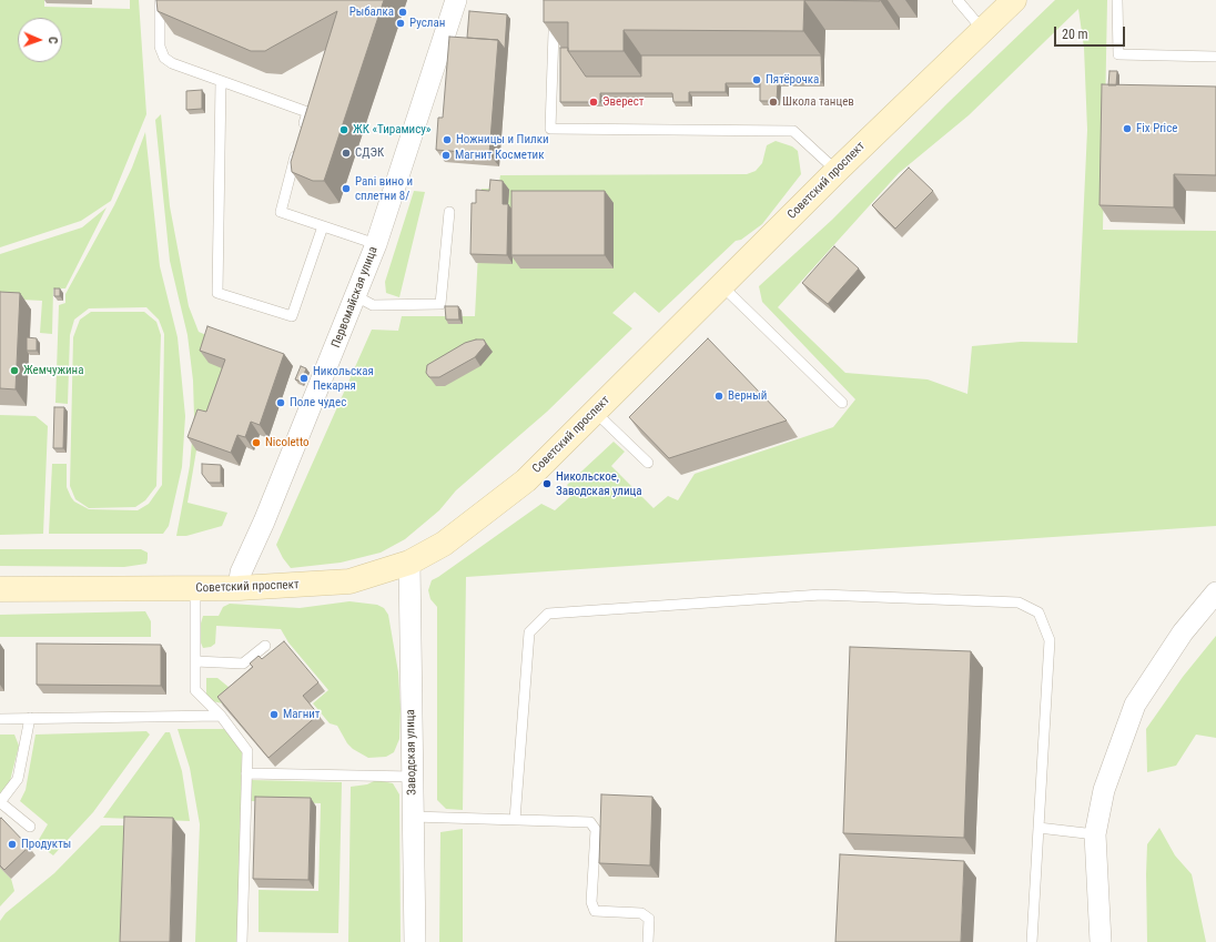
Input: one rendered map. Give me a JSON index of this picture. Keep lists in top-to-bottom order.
{
  "streets": {
    "main road": ["Советский проспект"],
    "street": ["Первомайская улица", "Заводская улица"]
  },
  "crossings": [
    ["Советский проспект", "Первомайская улица"],
    ["Советский проспект", "Заводская улица"]
  ],
  "places": [
    "Рыбалка",
    "Руслан",
    "Пятёрочка",
    "Эверест",
    "Школа танцев",
    "Fix Price",
    "ЖК «Тирамису»",
    "Ножницы и Пилки",
    "СДЭК",
    "Магнит Косметик",
    "Pani вино и сплетни 8/",
    "Жемчужина",
    "Никольская Пекарня",
    "Верный",
    "Поле чудес",
    "Nicoletto",
    "Никольское, Заводская улица",
    "Магнит",
    "Продукты"
  ],
  "scale_bar": "20 m",
  "north": "right"
}
